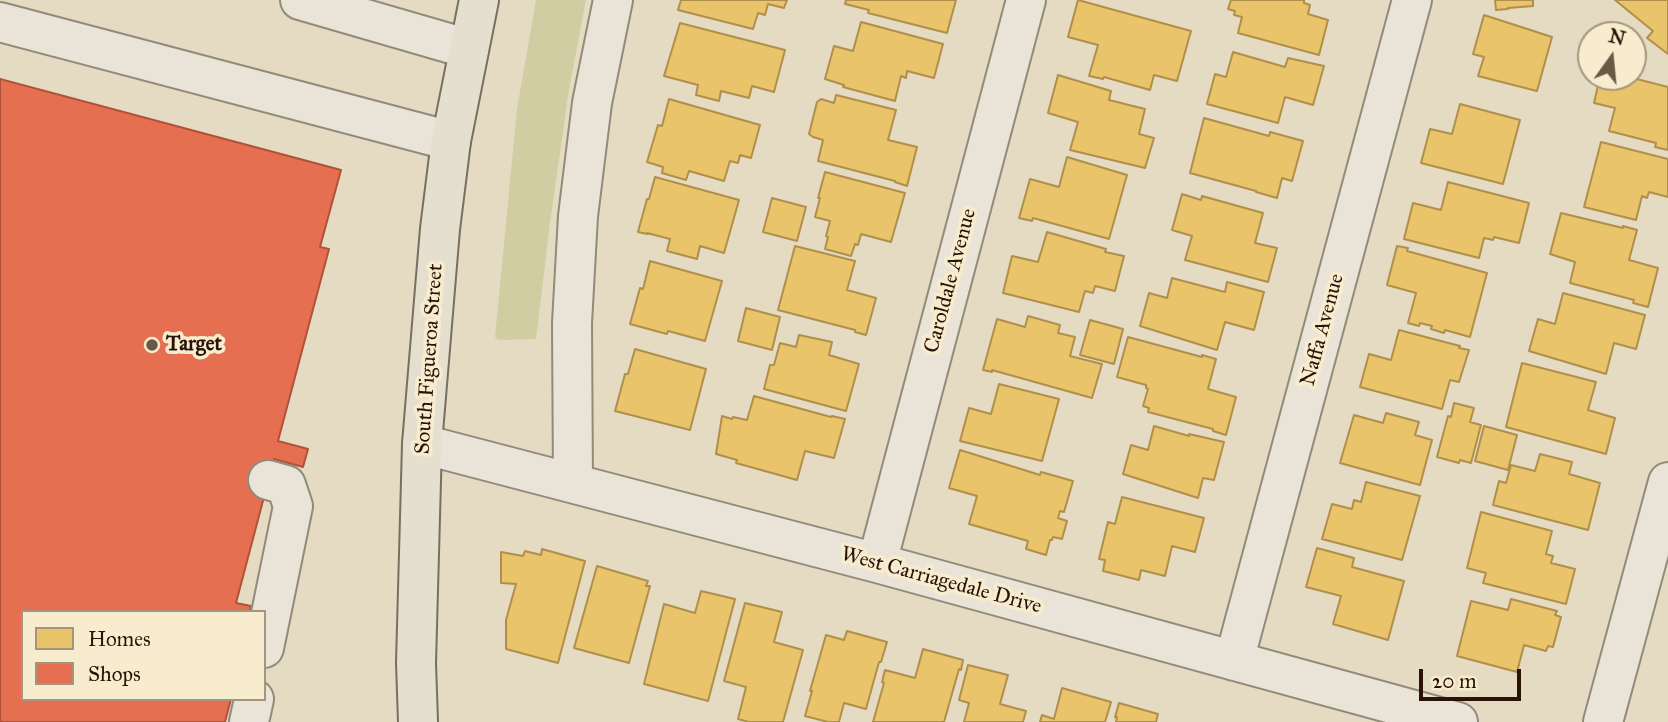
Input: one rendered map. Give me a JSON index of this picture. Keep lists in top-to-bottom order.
{
  "streets": {
    "main road": ["South Figueroa Street"],
    "street": ["Caroldale Avenue", "Naffa Avenue", "West Carriagedale Drive"]
  },
  "crossings": [
    ["Caroldale Avenue", "West Carriagedale Drive"],
    ["Naffa Avenue", "West Carriagedale Drive"],
    ["South Figueroa Street", "West Carriagedale Drive"]
  ],
  "places": ["Target"],
  "legend": ["Homes", "Shops"],
  "scale_bar": "20 m",
  "north": "top"
}
